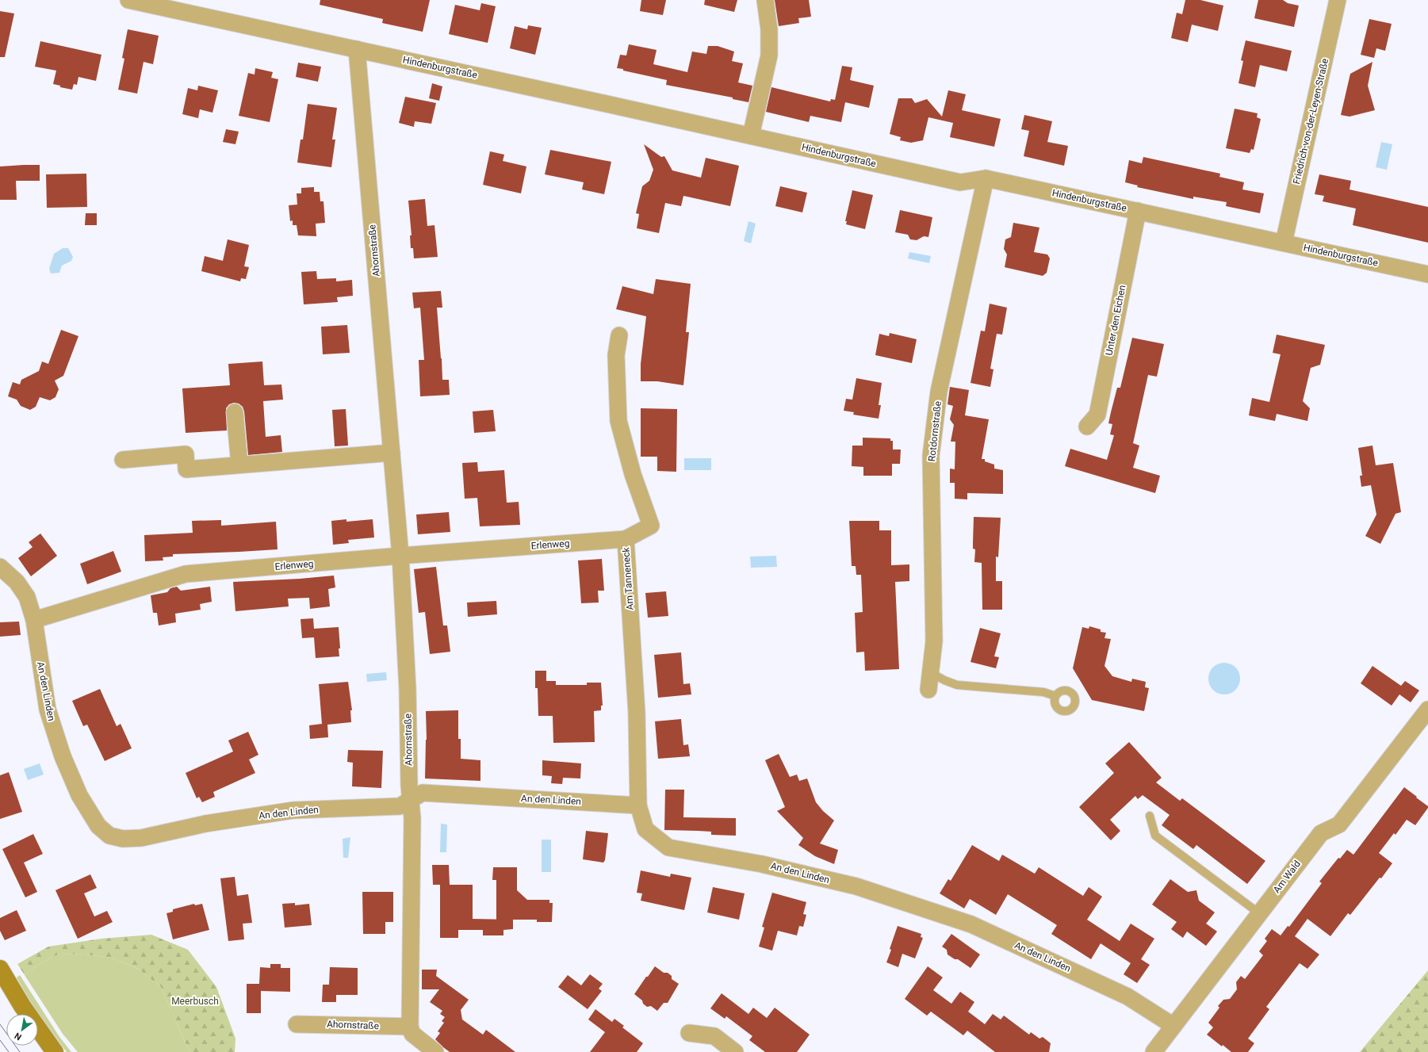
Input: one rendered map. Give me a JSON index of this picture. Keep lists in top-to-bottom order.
{
  "streets": {
    "street": [
      "Hindenburgstraße",
      "Friedrich-von-der-Leyen-Straße",
      "Ahornstraße",
      "Unter den Eichen",
      "Rotdornstraße",
      "Erlenweg",
      "Am Tanneneck",
      "An den Linden",
      "Am Wald"
    ]
  },
  "crossings": [
    ["Hindenburgstraße", "Friedrich-von-der-Leyen-Straße"],
    ["Hindenburgstraße", "Ahornstraße"],
    ["Hindenburgstraße", "Unter den Eichen"],
    ["Hindenburgstraße", "Rotdornstraße"],
    ["Ahornstraße", "Erlenweg"],
    ["Ahornstraße", "An den Linden"],
    ["Erlenweg", "Am Tanneneck"],
    ["Erlenweg", "An den Linden"],
    ["Am Tanneneck", "An den Linden"],
    ["An den Linden", "Am Wald"]
  ],
  "parks": ["Meerbusch"],
  "north": "bottom left"
}
